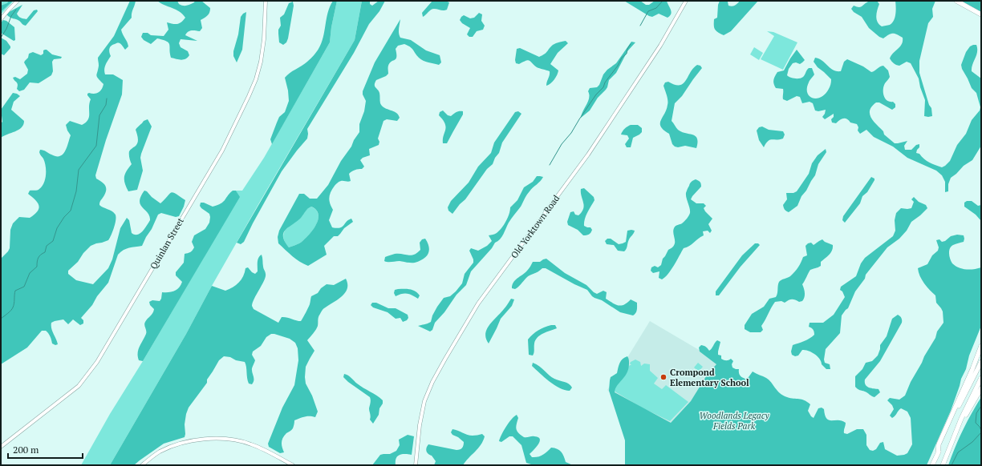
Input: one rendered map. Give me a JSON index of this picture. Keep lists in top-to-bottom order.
{
  "streets": {
    "street": ["Old Yorktown Road", "Quinlan Street"]
  },
  "parks": ["Woodlands Legacy Fields Park"],
  "places": ["Crompond Elementary School"],
  "scale_bar": "200 m"
}
